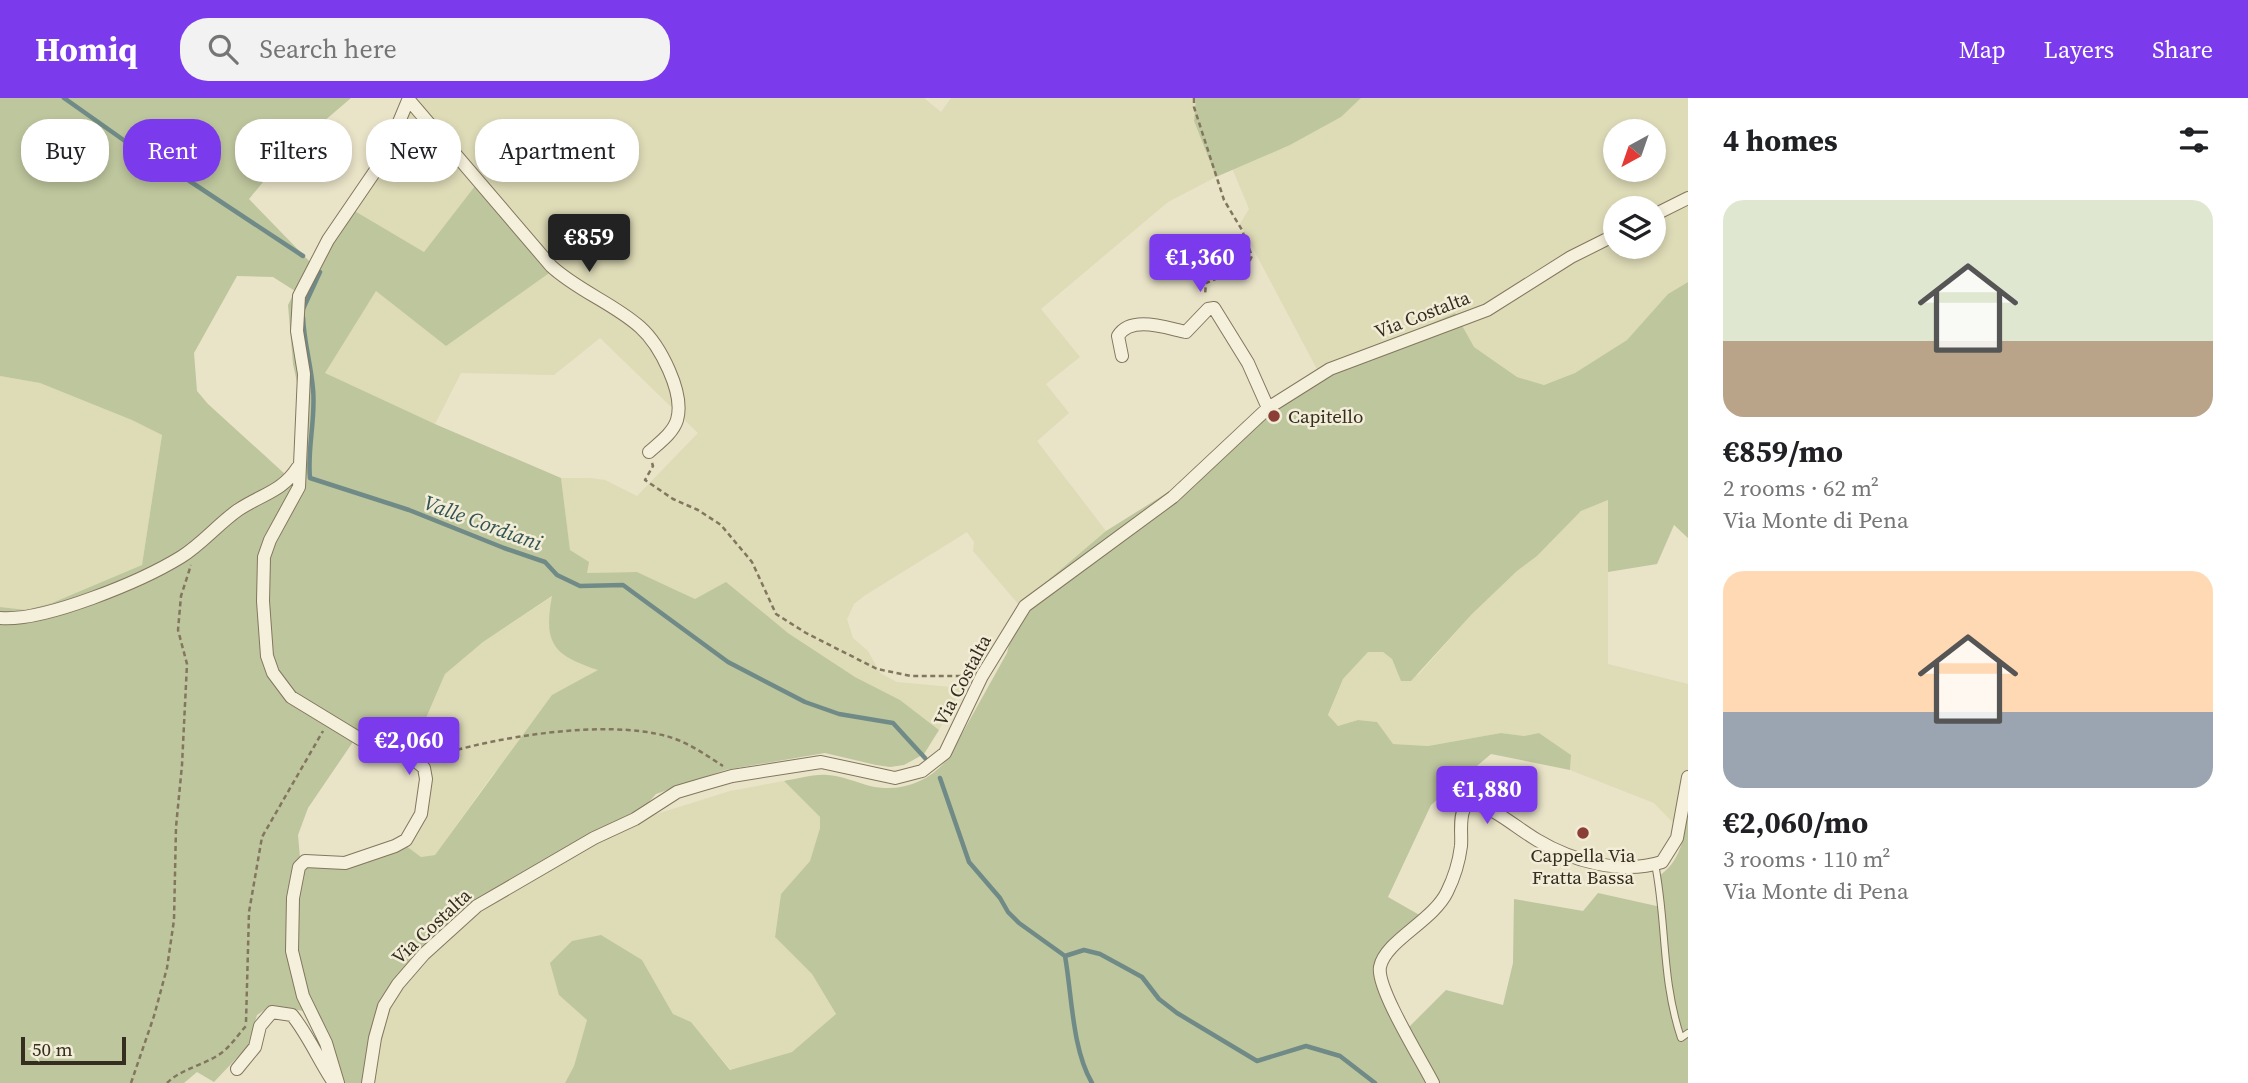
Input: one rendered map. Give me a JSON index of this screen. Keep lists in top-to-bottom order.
{
  "streets": {
    "street": ["Via Costalta"]
  },
  "water": ["Valle Cordiani"],
  "places": ["Capitello", "Cappella Via Fratta Bassa"],
  "scale_bar": "50 m",
  "north": "bottom left",
  "page": {
    "header": "Homiq",
    "search": "Search here",
    "nav": ["Map", "Layers", "Share"],
    "heading": "4 homes",
    "chip": [
      "Buy",
      "Rent",
      "Filters",
      "New",
      "Apartment"
    ],
    "list": [
      {
        "name": "€859/mo",
        "note": "2 rooms · 62 m² · Via Monte di Pena"
      },
      {
        "name": "€2,060/mo",
        "note": "3 rooms · 110 m² · Via Monte di Pena"
      }
    ],
    "price": [
      "€859",
      "€1,360",
      "€2,060",
      "€1,880"
    ],
    "scale": "50 m"
  }
}
